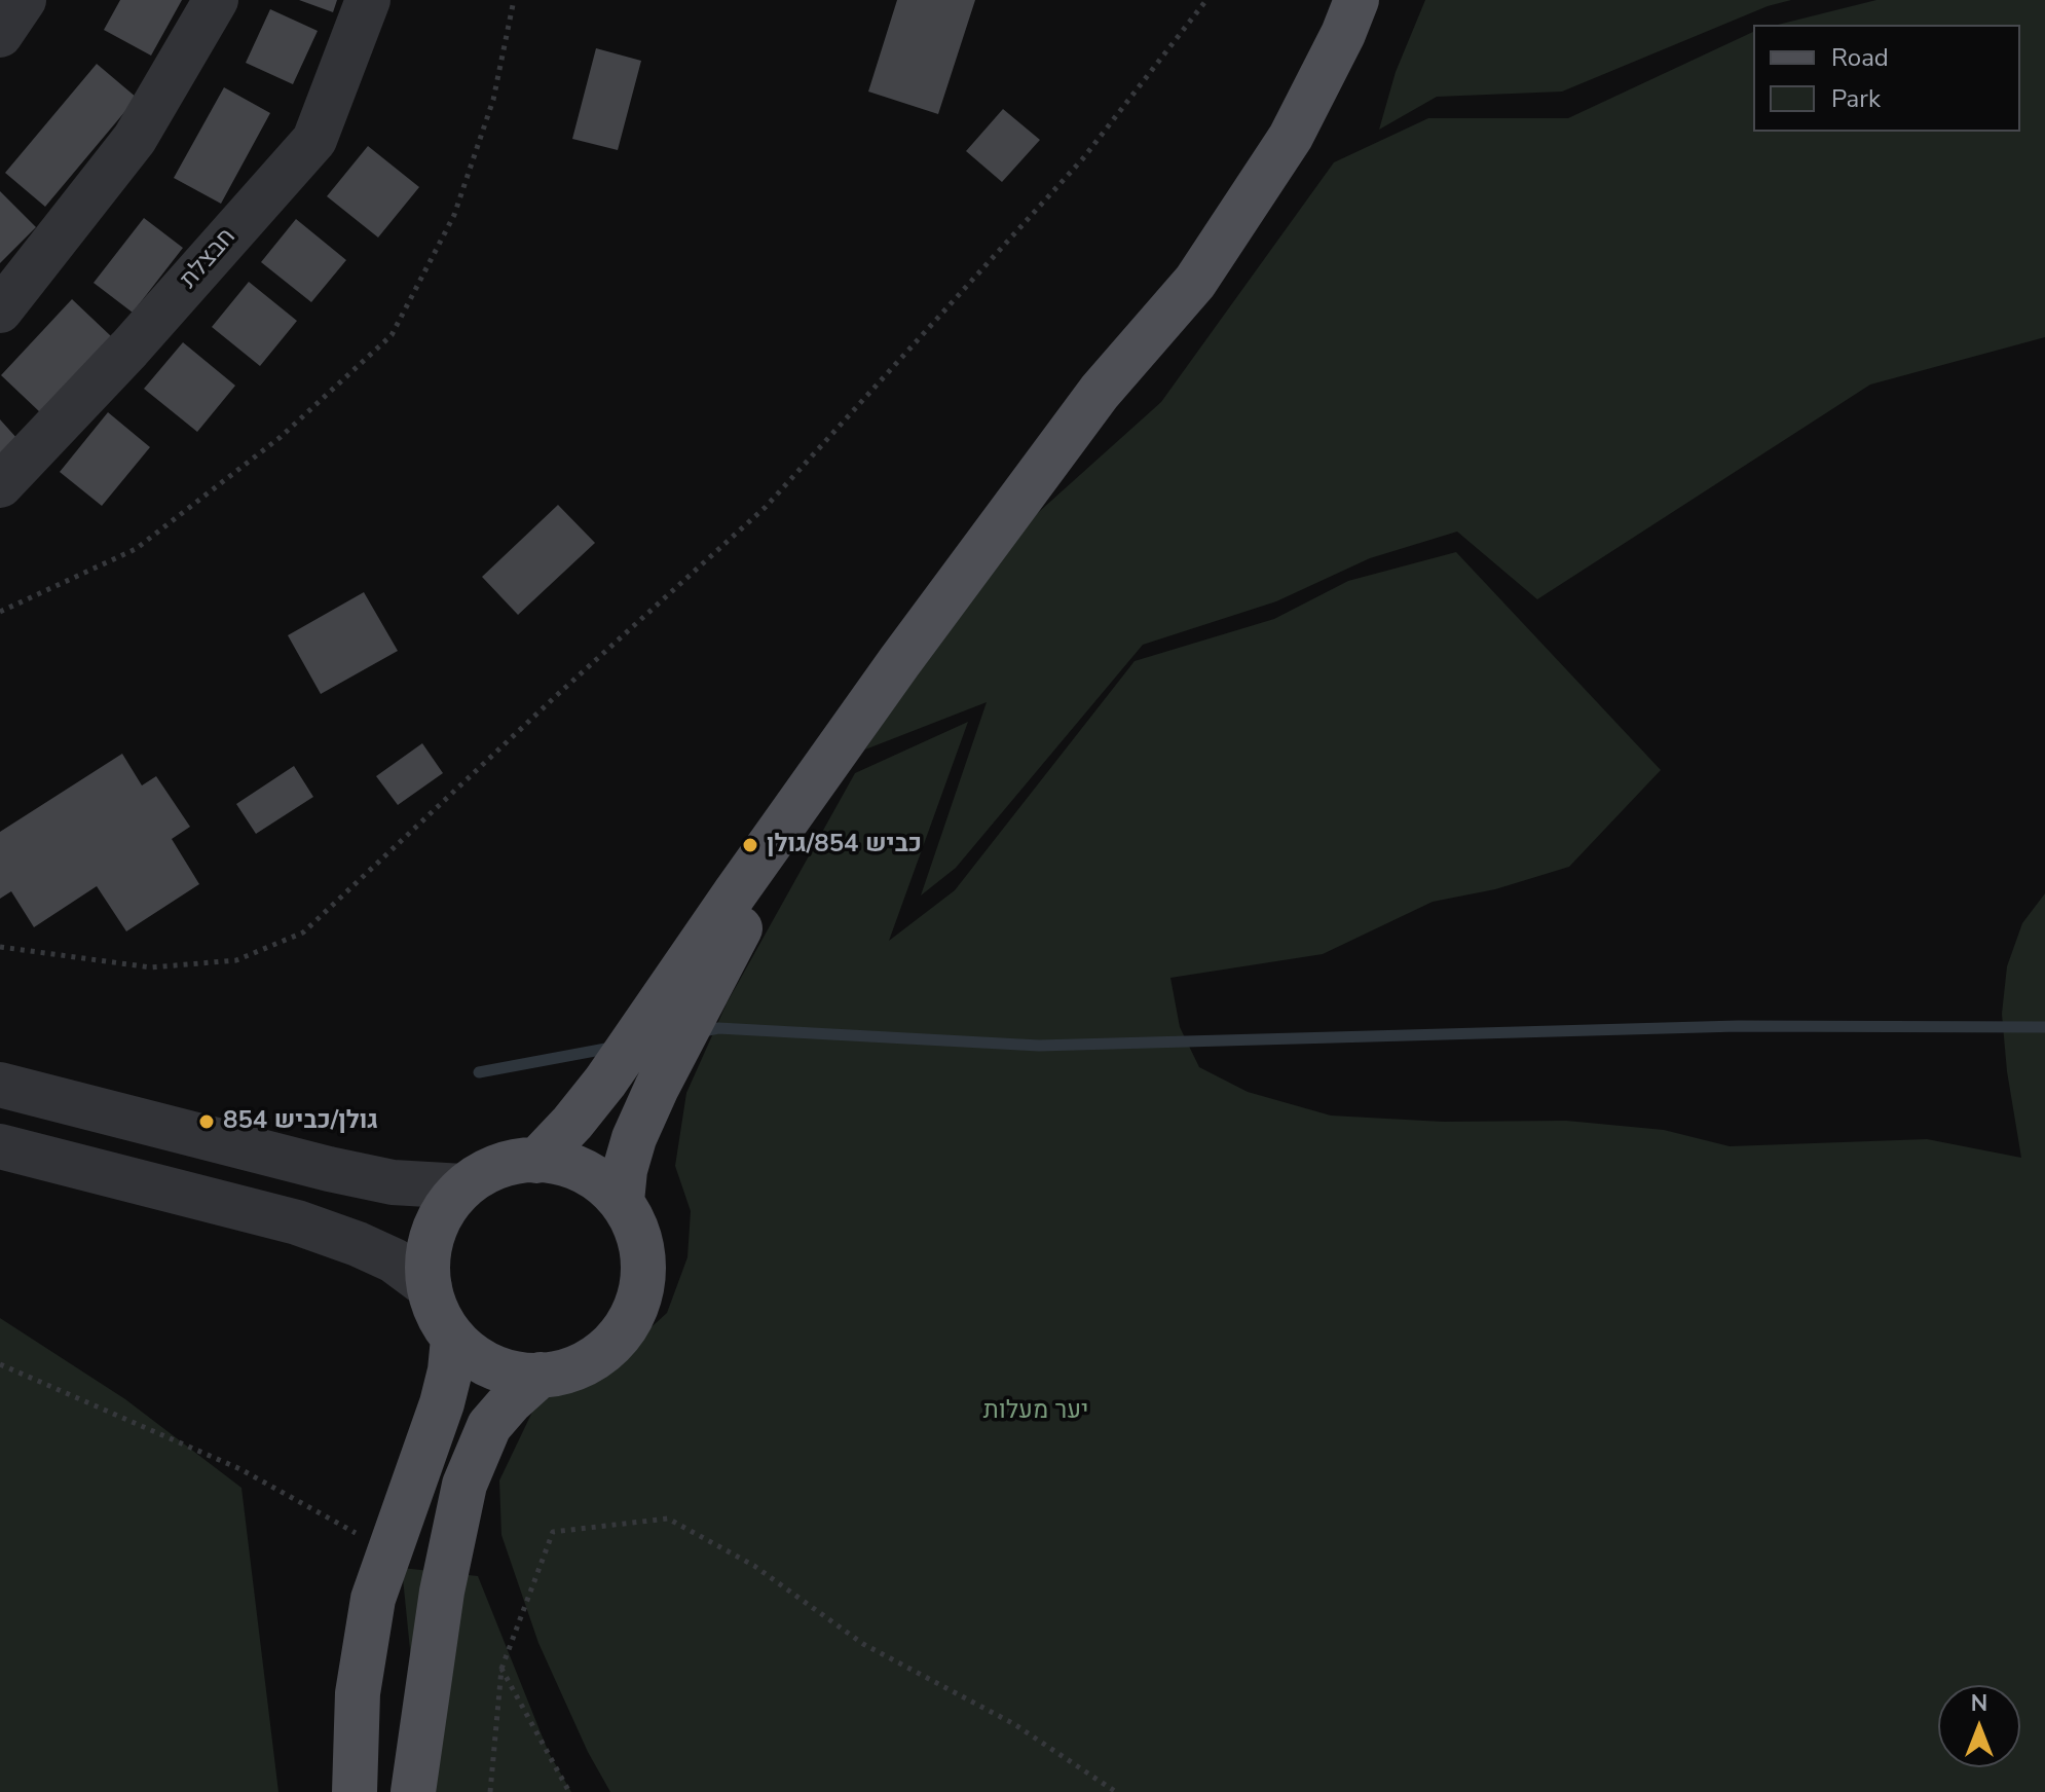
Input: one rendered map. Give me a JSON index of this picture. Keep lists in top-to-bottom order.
{
  "streets": {
    "street": ["חבצלת"]
  },
  "parks": ["יער מעלות"],
  "places": ["כביש 854/גולן", "גולן/כביש 854"],
  "legend": ["Road", "Park"],
  "north": "top"
}
